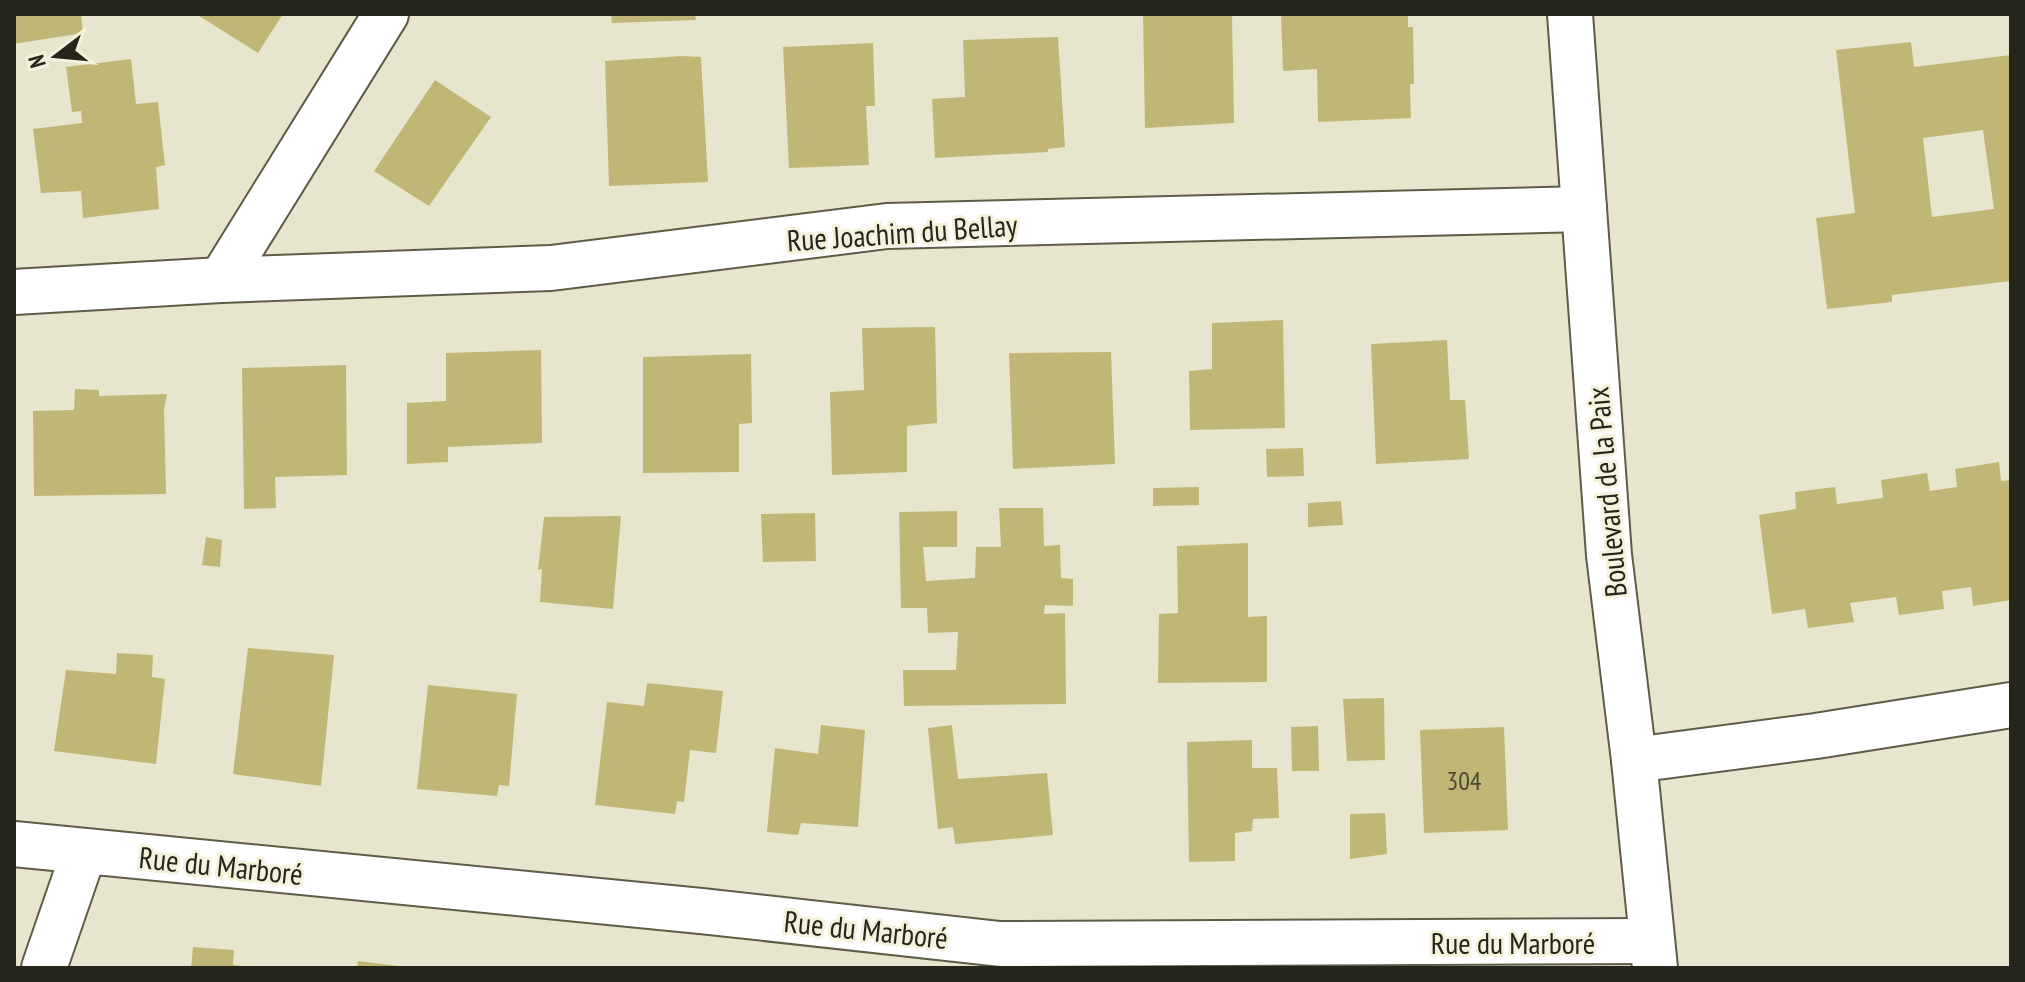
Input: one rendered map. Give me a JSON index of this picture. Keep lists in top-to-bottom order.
{
  "streets": {
    "street": ["Rue Joachim du Bellay", "Boulevard de la Paix", "Rue du Marboré"]
  },
  "crossings": [
    ["Rue Joachim du Bellay", "Boulevard de la Paix"],
    ["Boulevard de la Paix", "Rue du Marboré"]
  ],
  "house_numbers": ["304"],
  "north": "left"
}
